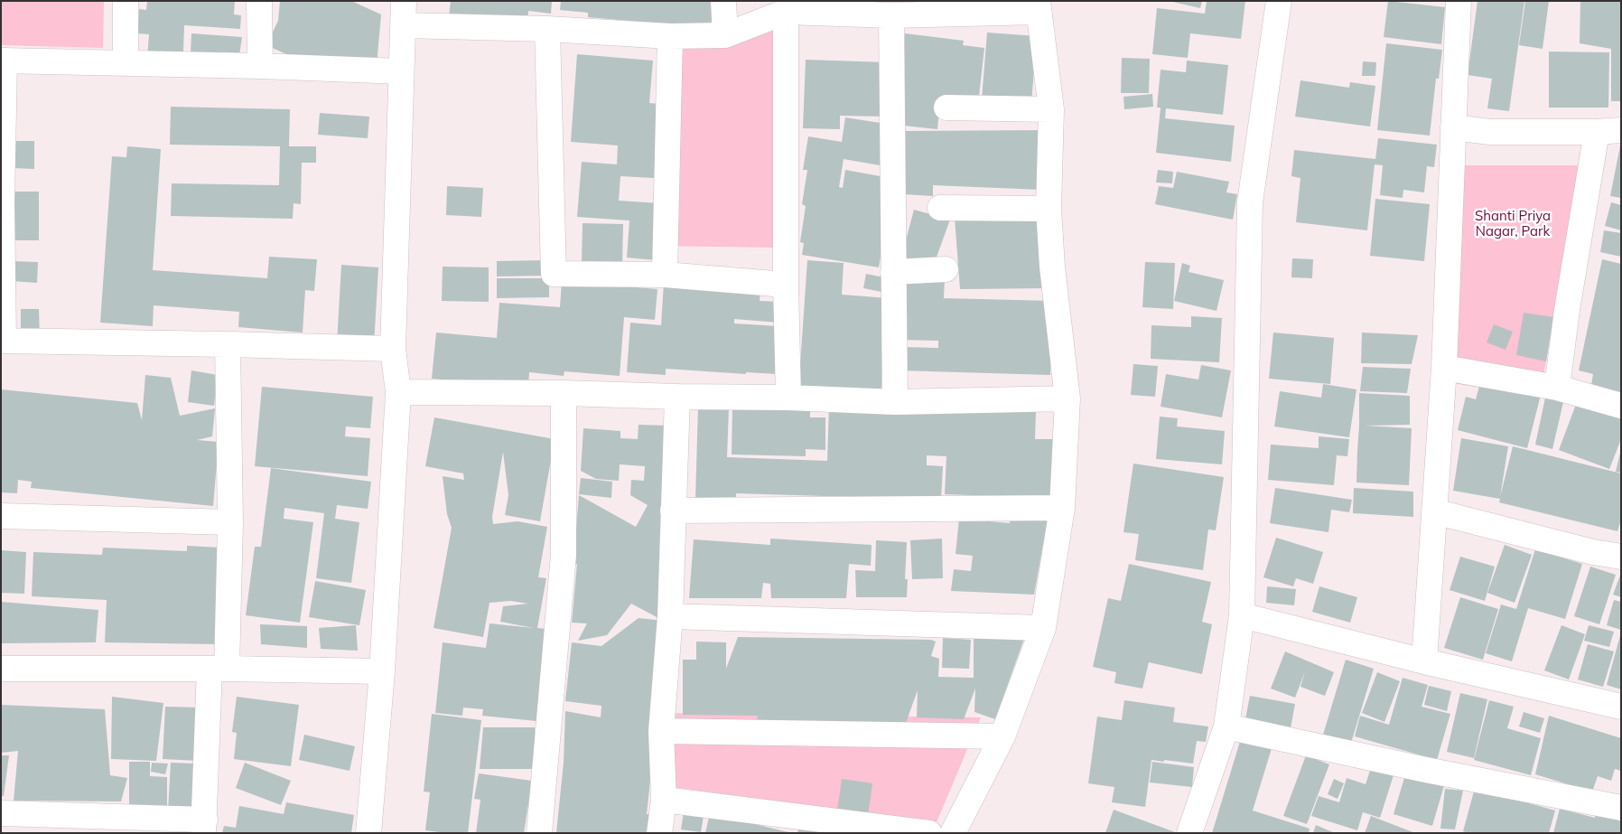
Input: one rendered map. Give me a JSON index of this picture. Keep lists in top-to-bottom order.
{
  "parks": ["Shanti Priya Nagar, Park"]
}
